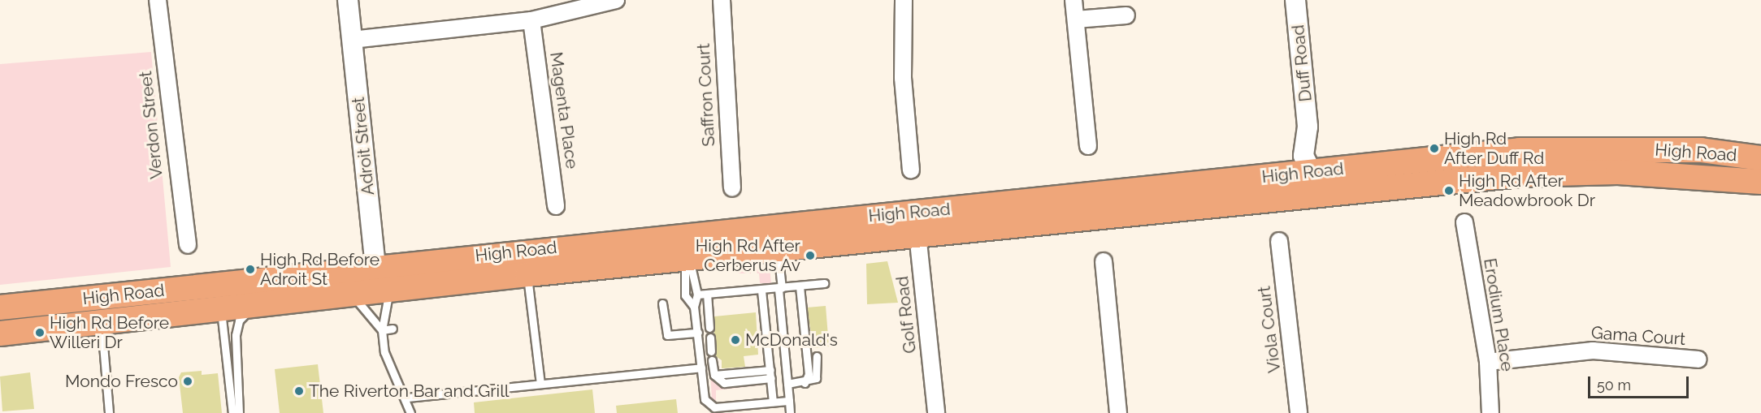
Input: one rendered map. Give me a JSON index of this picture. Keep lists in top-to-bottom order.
{
  "streets": {
    "main road": ["High Road"],
    "street": [
      "Duff Road",
      "Saffron Court",
      "Magenta Place",
      "Verdon Street",
      "Adroit Street",
      "Golf Road",
      "Erodium Place",
      "Viola Court",
      "Gama Court"
    ]
  },
  "crossings": [
    ["Duff Road", "High Road"],
    ["Adroit Street", "High Road"],
    ["High Road", "Golf Road"],
    ["Erodium Place", "Gama Court"]
  ],
  "places": [
    "High Rd After Duff Rd",
    "High Rd After Meadowbrook Dr",
    "High Rd After Cerberus Av",
    "High Rd Before Adroit St",
    "High Rd Before Willeri Dr",
    "McDonald's",
    "Mondo Fresco",
    "The Riverton Bar and Grill"
  ],
  "scale_bar": "50 m"
}
